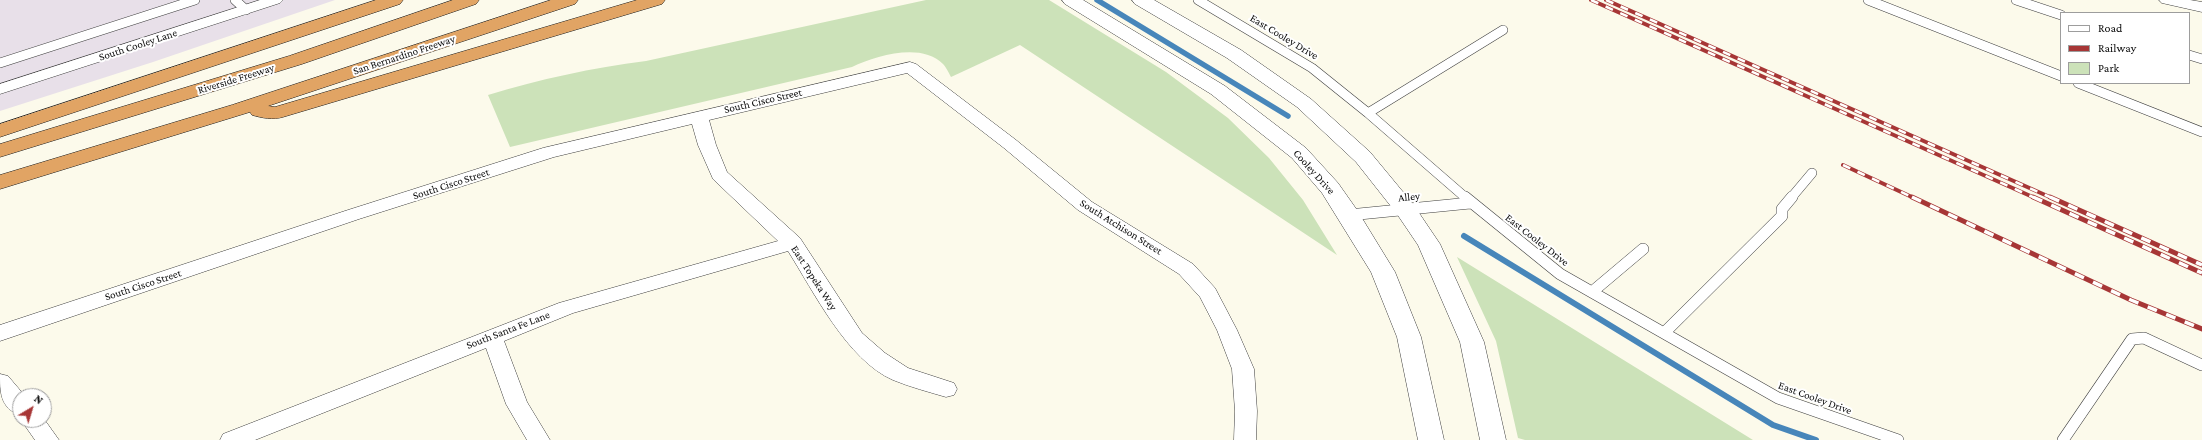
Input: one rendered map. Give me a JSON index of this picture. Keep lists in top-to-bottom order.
{
  "streets": {
    "highway": ["San Bernardino Freeway", "Riverside Freeway"],
    "street": [
      "South Cooley Lane",
      "South Cisco Street",
      "Cooley Drive",
      "South Atchison Street",
      "East Topeka Way",
      "South Santa Fe Lane"
    ],
    "lane": ["East Cooley Drive", "Alley"]
  },
  "crossings": [
    ["East Cooley Drive", "Alley"],
    ["South Cisco Street", "South Atchison Street"],
    ["South Cisco Street", "East Topeka Way"],
    ["Cooley Drive", "Alley"],
    ["East Topeka Way", "South Santa Fe Lane"]
  ],
  "legend": ["Road", "Railway", "Park"],
  "north": "top right"
}
